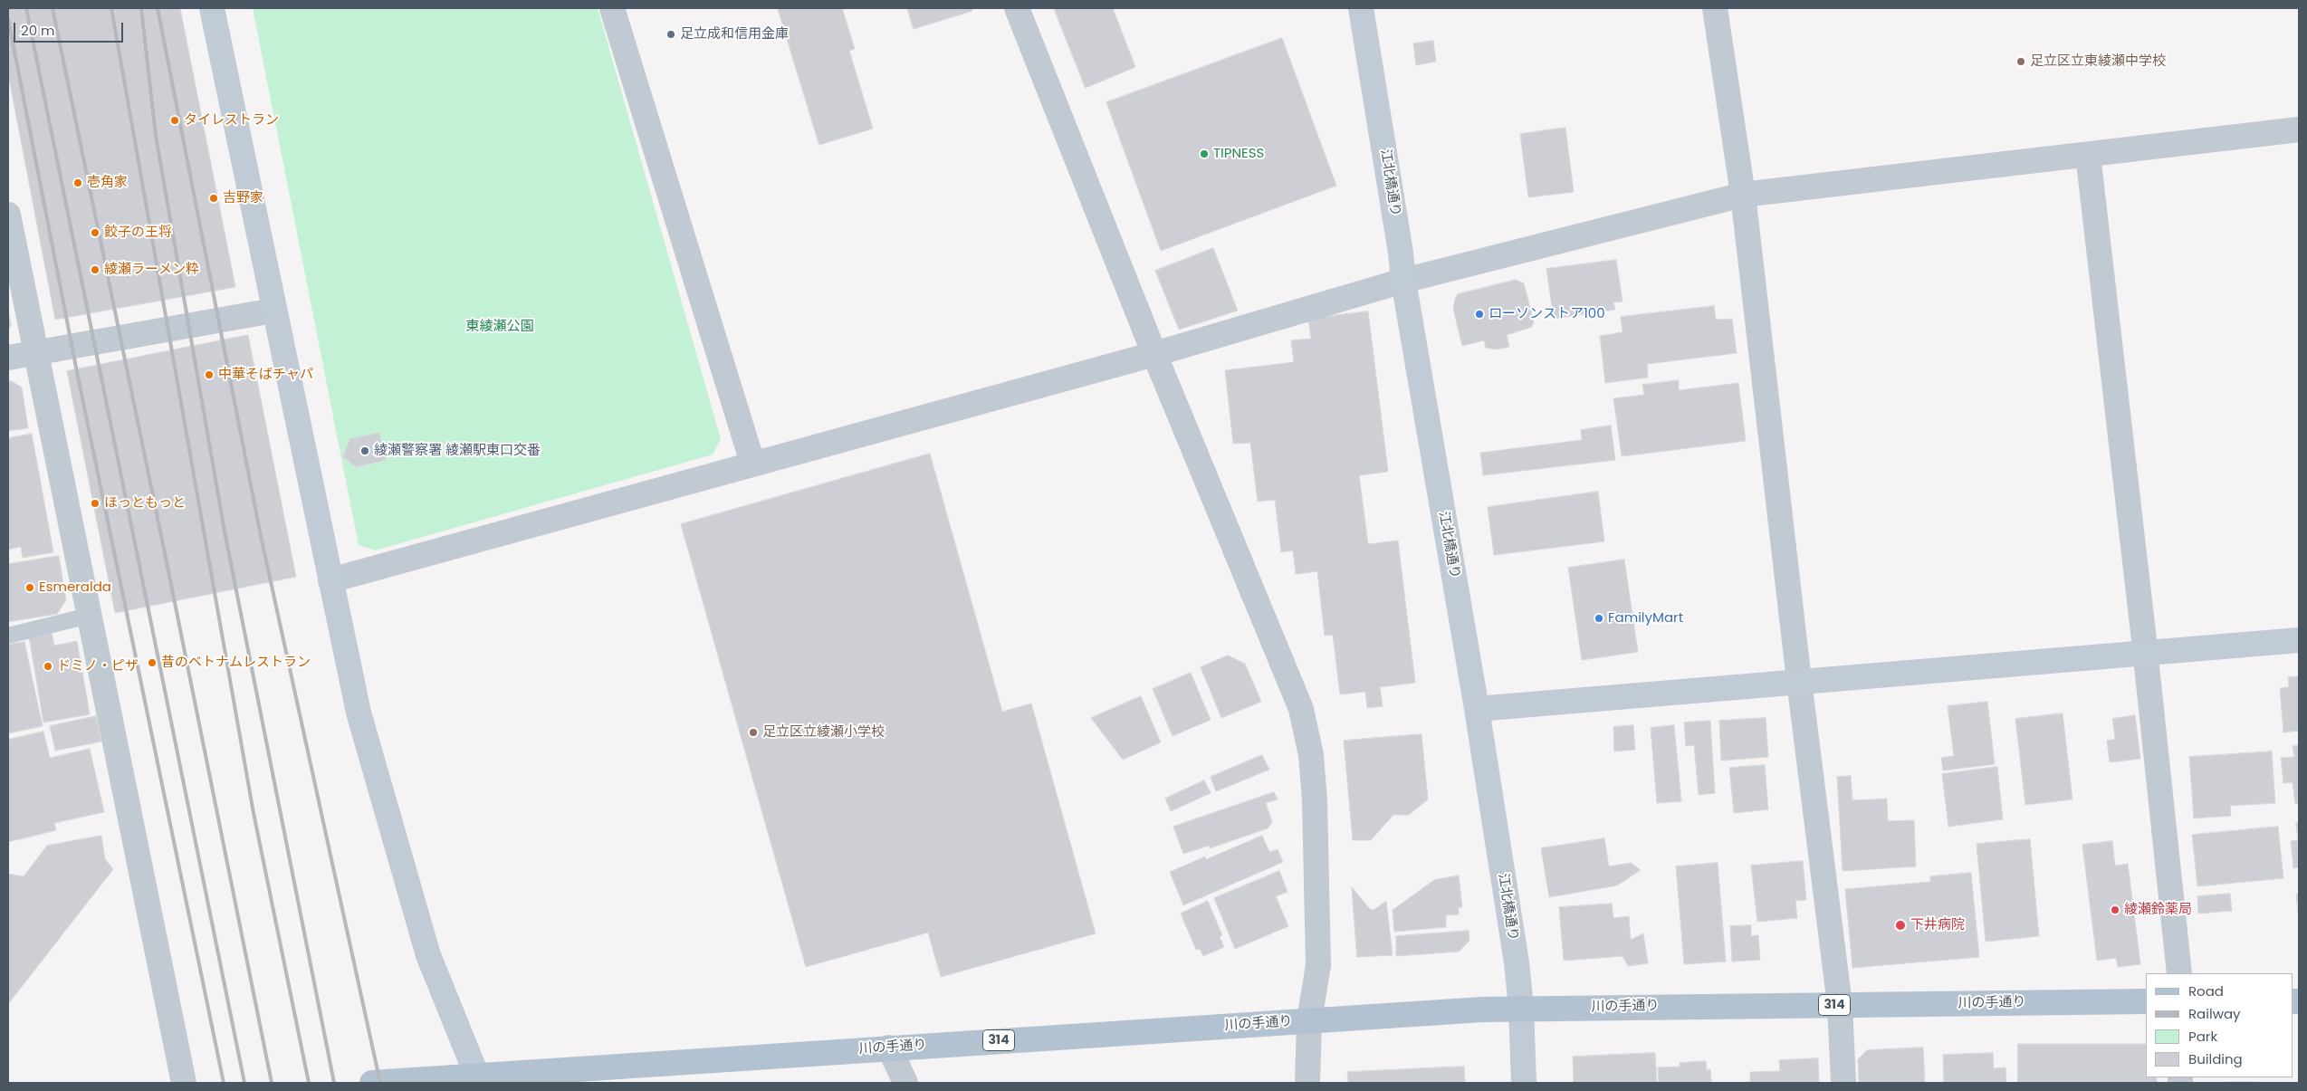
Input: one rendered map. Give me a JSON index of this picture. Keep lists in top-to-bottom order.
{
  "streets": {
    "main road": ["川の手通り", "314"],
    "street": ["江北橋通り"]
  },
  "crossings": [
    ["江北橋通り", "川の手通り"]
  ],
  "parks": ["東綾瀬公園"],
  "places": [
    "足立成和信用金庫",
    "足立区立東綾瀬中学校",
    "タイレストラン",
    "TIPNESS",
    "壱角家",
    "吉野家",
    "餃子の王将",
    "綾瀬ラーメン粋",
    "ローソンストア100",
    "中華そばチャパ",
    "綾瀬警察署 綾瀬駅東口交番",
    "ほっともっと",
    "Esmeralda",
    "FamilyMart",
    "昔のベトナムレストラン",
    "ドミノ・ピザ",
    "足立区立綾瀬小学校",
    "綾瀬鈴薬局",
    "下井病院"
  ],
  "legend": [
    "Road",
    "Railway",
    "Park",
    "Building"
  ],
  "scale_bar": "20 m"
}
